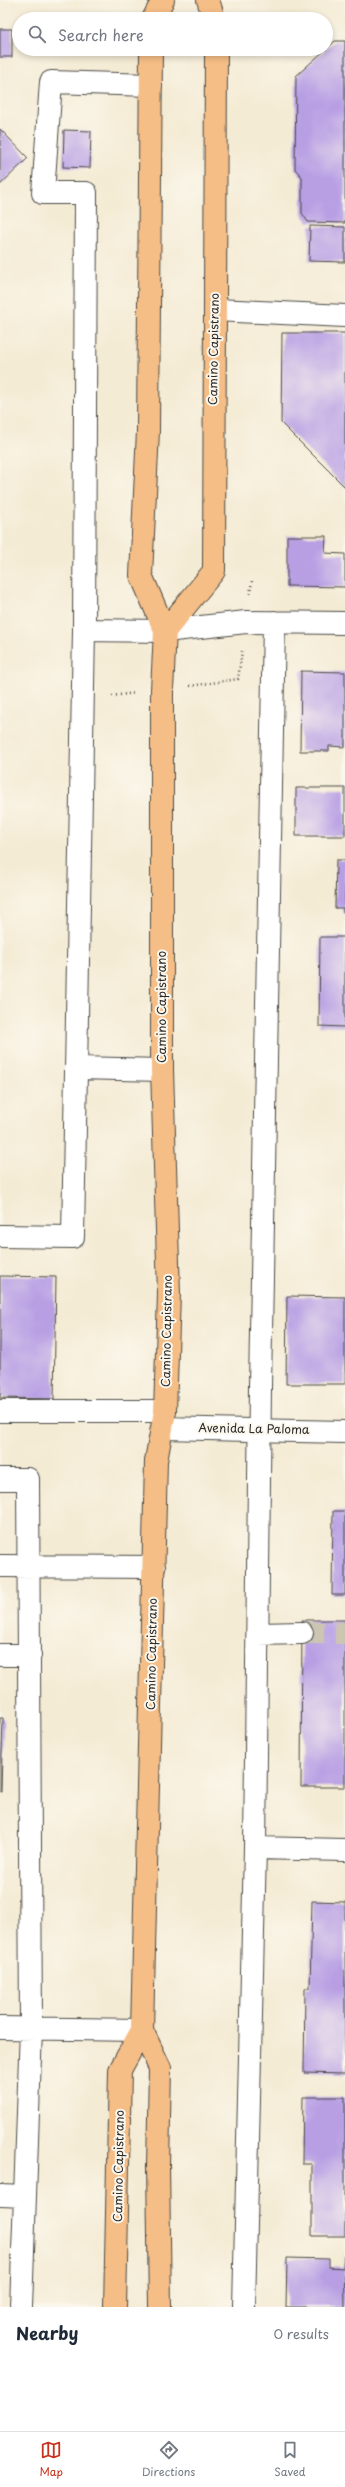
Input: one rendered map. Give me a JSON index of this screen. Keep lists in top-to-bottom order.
{
  "streets": {
    "main road": ["Camino Capistrano"],
    "street": ["Avenida La Paloma"]
  },
  "crossings": [
    ["Camino Capistrano", "Avenida La Paloma"]
  ],
  "page": {
    "search": "Search here",
    "heading": ["Nearby", "0 results"],
    "nav": ["Map", "Directions", "Saved"]
  }
}
